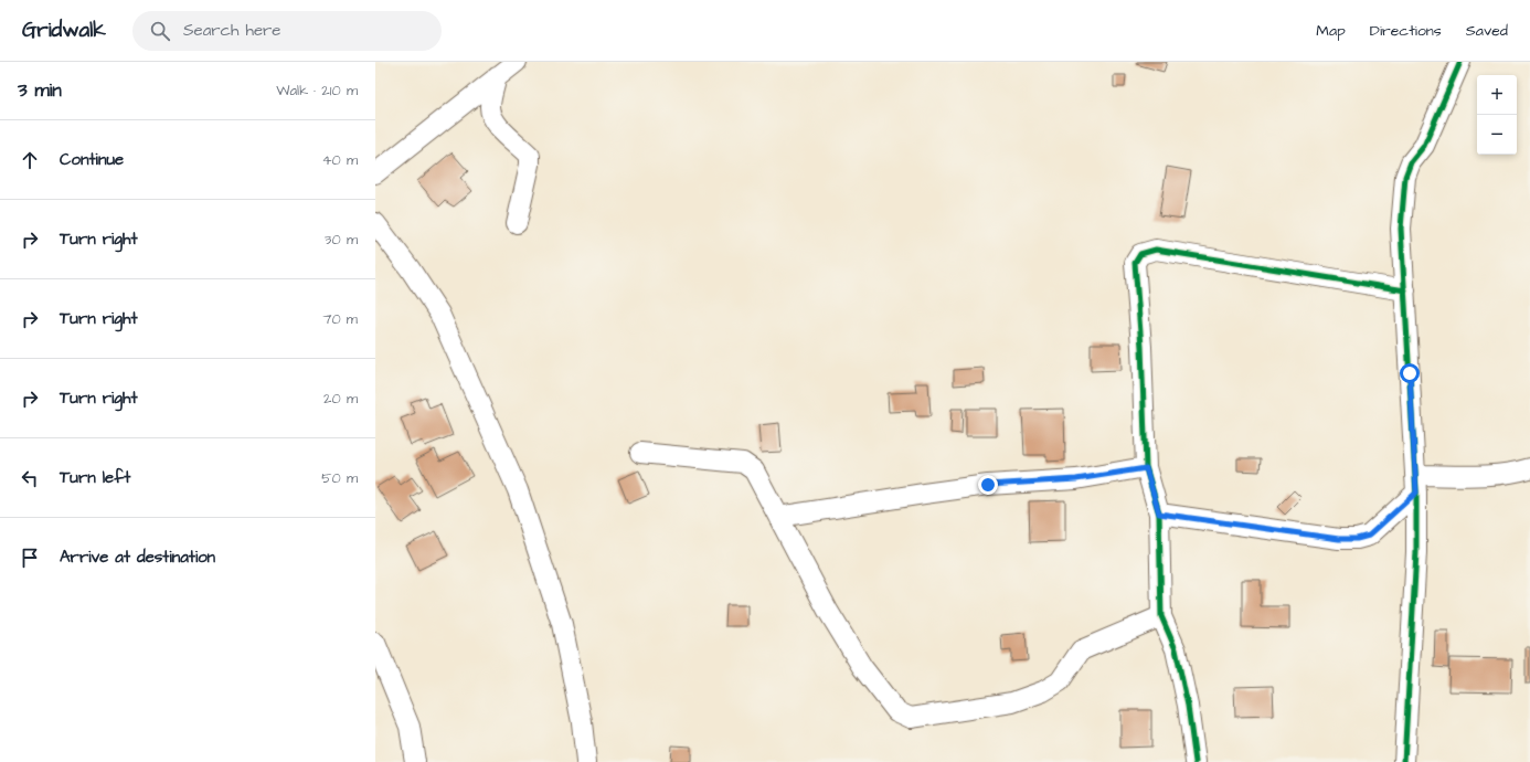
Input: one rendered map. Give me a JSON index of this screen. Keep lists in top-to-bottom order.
{
  "page": {
    "header": "Gridwalk",
    "search": "Search here",
    "nav": ["Map", "Directions", "Saved"],
    "heading": ["3 min", "Walk · 210 m"],
    "map_buttons": ["+", "−"],
    "list": [
      ["Continue", "40 m"],
      ["Turn right", "30 m"],
      ["Turn right", "70 m"],
      ["Turn right", "20 m"],
      ["Turn left", "50 m"],
      "Arrive at destination"
    ]
  }
}
